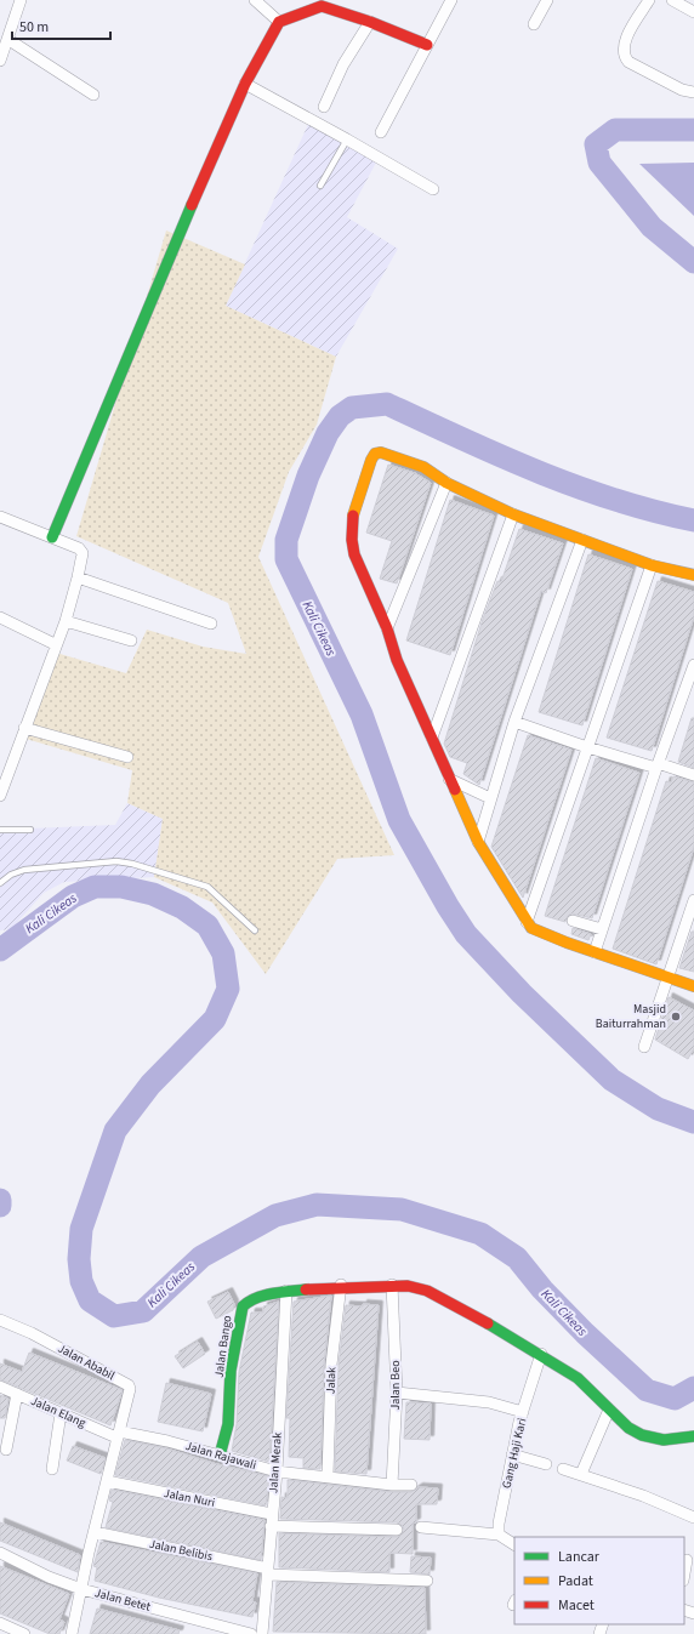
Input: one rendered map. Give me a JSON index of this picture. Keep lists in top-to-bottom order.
{
  "streets": {
    "street": [
      "Jalan Bango",
      "Jalan Ababil",
      "Jalak",
      "Jalan Beo",
      "Jalan Elang",
      "Gang Haji Kari",
      "Jalan Rajawali",
      "Jalan Merak",
      "Jalan Nuri",
      "Jalan Belibis",
      "Jalan Betet"
    ]
  },
  "crossings": [
    ["Jalan Bango", "Jalak"],
    ["Jalan Bango", "Jalan Beo"],
    ["Jalan Bango", "Gang Haji Kari"],
    ["Jalan Bango", "Jalan Rajawali"],
    ["Jalan Bango", "Jalan Merak"],
    ["Jalan Ababil", "Jalan Elang"],
    ["Jalan Ababil", "Jalan Rajawali"],
    ["Jalak", "Jalan Rajawali"],
    ["Jalan Beo", "Jalan Rajawali"],
    ["Jalan Elang", "Jalan Rajawali"],
    ["Jalan Rajawali", "Jalan Merak"],
    ["Jalan Merak", "Jalan Nuri"],
    ["Jalan Merak", "Jalan Belibis"]
  ],
  "water": ["Kali Cikeas"],
  "places": ["Masjid Baiturrahman"],
  "legend": ["Lancar", "Padat", "Macet"],
  "scale_bar": "50 m"
}
